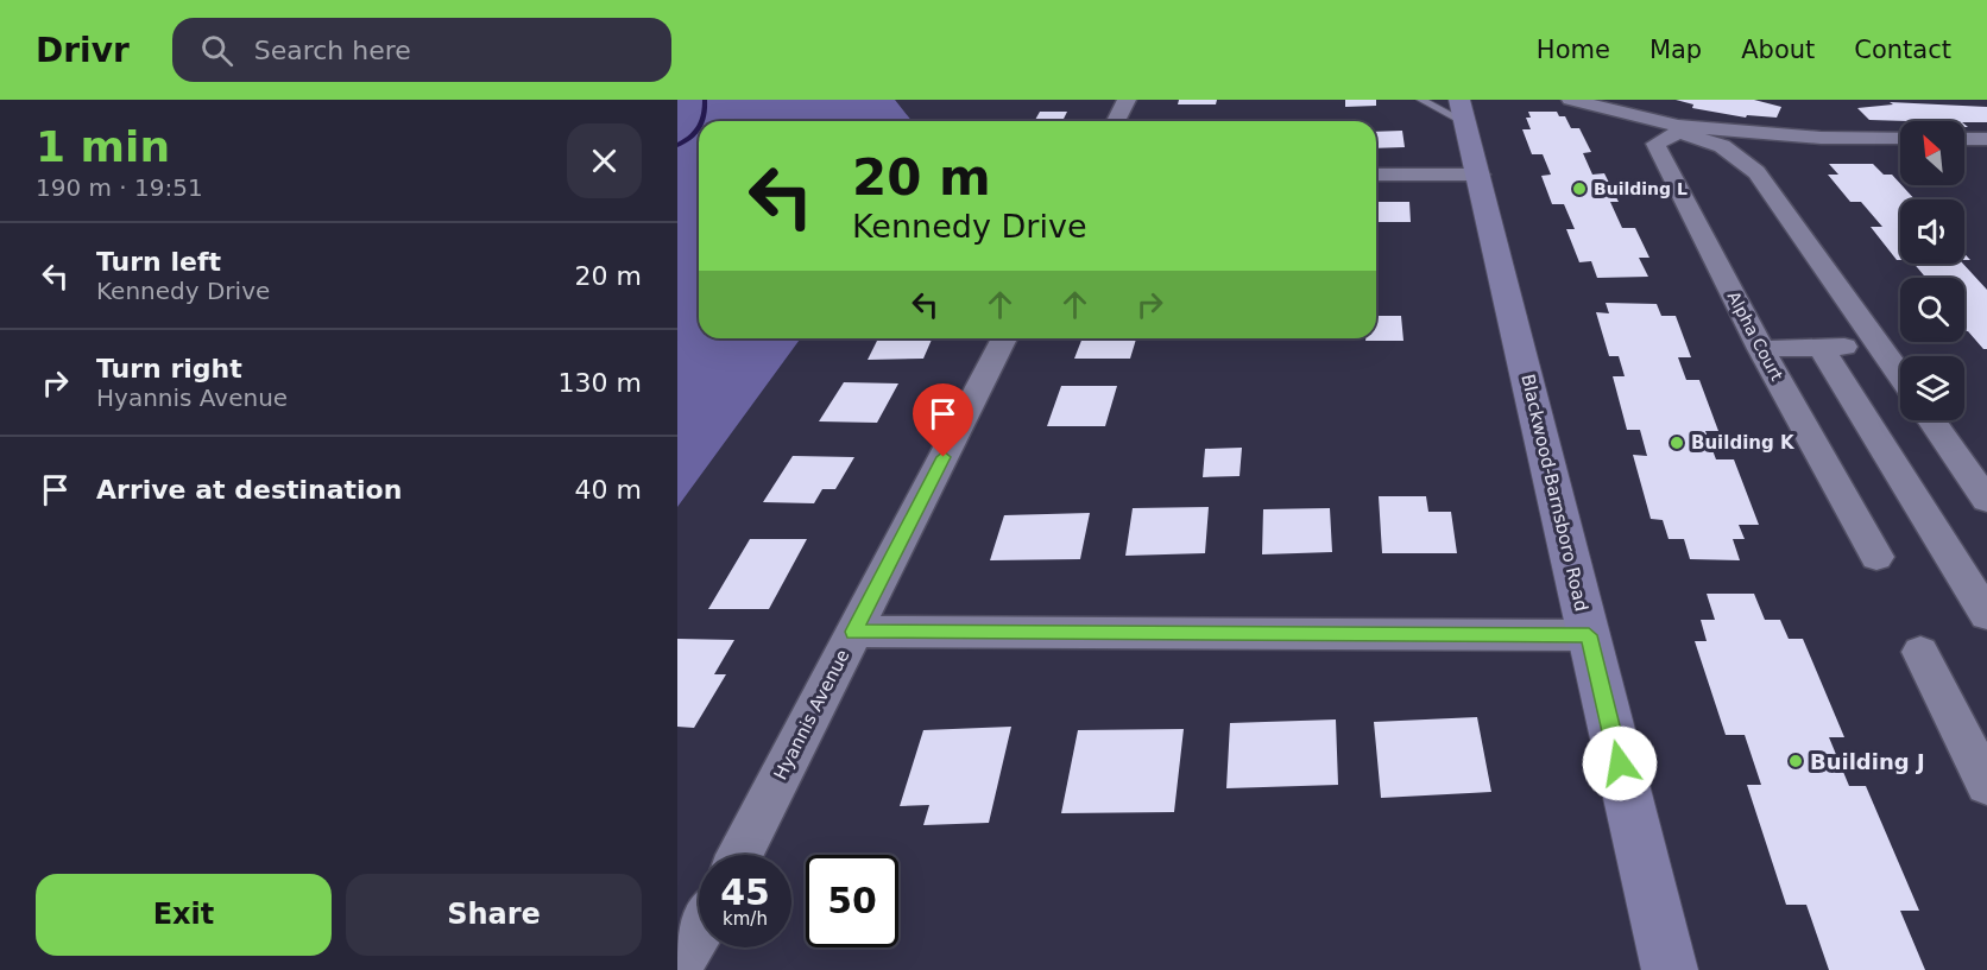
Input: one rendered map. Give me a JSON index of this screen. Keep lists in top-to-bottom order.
{
  "streets": {
    "main road": ["Blackwood-Barnsboro Road"],
    "street": ["Alpha Court", "Hyannis Avenue"]
  },
  "places": ["Building L", "Building K", "Building J"],
  "north": "top left",
  "page": {
    "header": "Drivr",
    "search": "Search here",
    "nav": [
      "Home",
      "Map",
      "About",
      "Contact"
    ],
    "heading": ["1 min", "190 m · 19:51"],
    "turn": ["20 m", "Kennedy Drive"],
    "list": [
      {
        "name": "Turn left",
        "note": "Kennedy Drive",
        "value": "20 m"
      },
      {
        "name": "Turn right",
        "note": "Hyannis Avenue",
        "value": "130 m"
      },
      {
        "name": "Arrive at destination",
        "value": "40 m"
      }
    ],
    "speed": "45 km/h",
    "limit": "50",
    "buttons": ["Exit", "Share"]
  }
}
